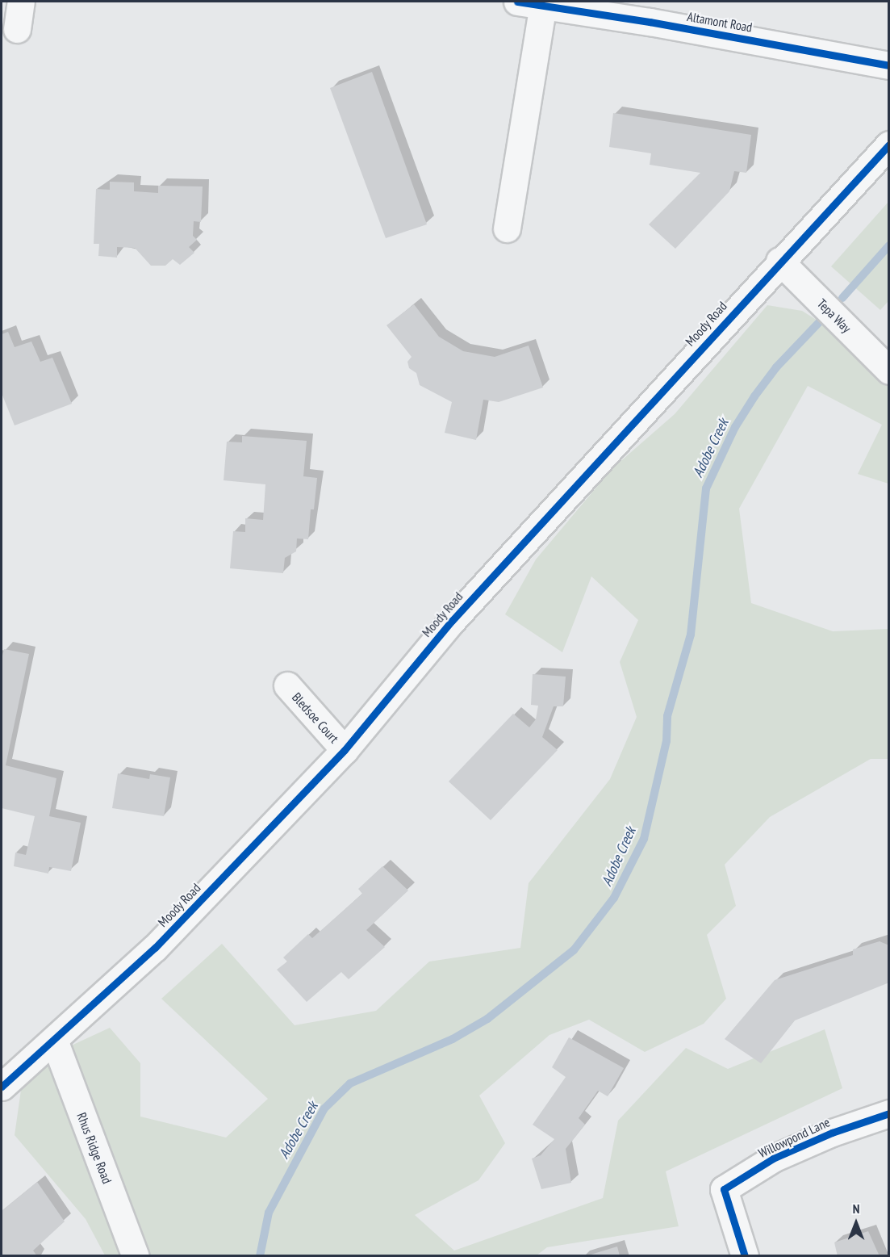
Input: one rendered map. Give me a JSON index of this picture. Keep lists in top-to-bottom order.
{
  "streets": {
    "street": [
      "Altamont Road",
      "Tepa Way",
      "Moody Road",
      "Bledsoe Court",
      "Willowpond Lane",
      "Rhus Ridge Road"
    ]
  },
  "crossings": [
    ["Tepa Way", "Moody Road"],
    ["Moody Road", "Bledsoe Court"],
    ["Moody Road", "Rhus Ridge Road"]
  ],
  "water": ["Adobe Creek"],
  "north": "top"
}
